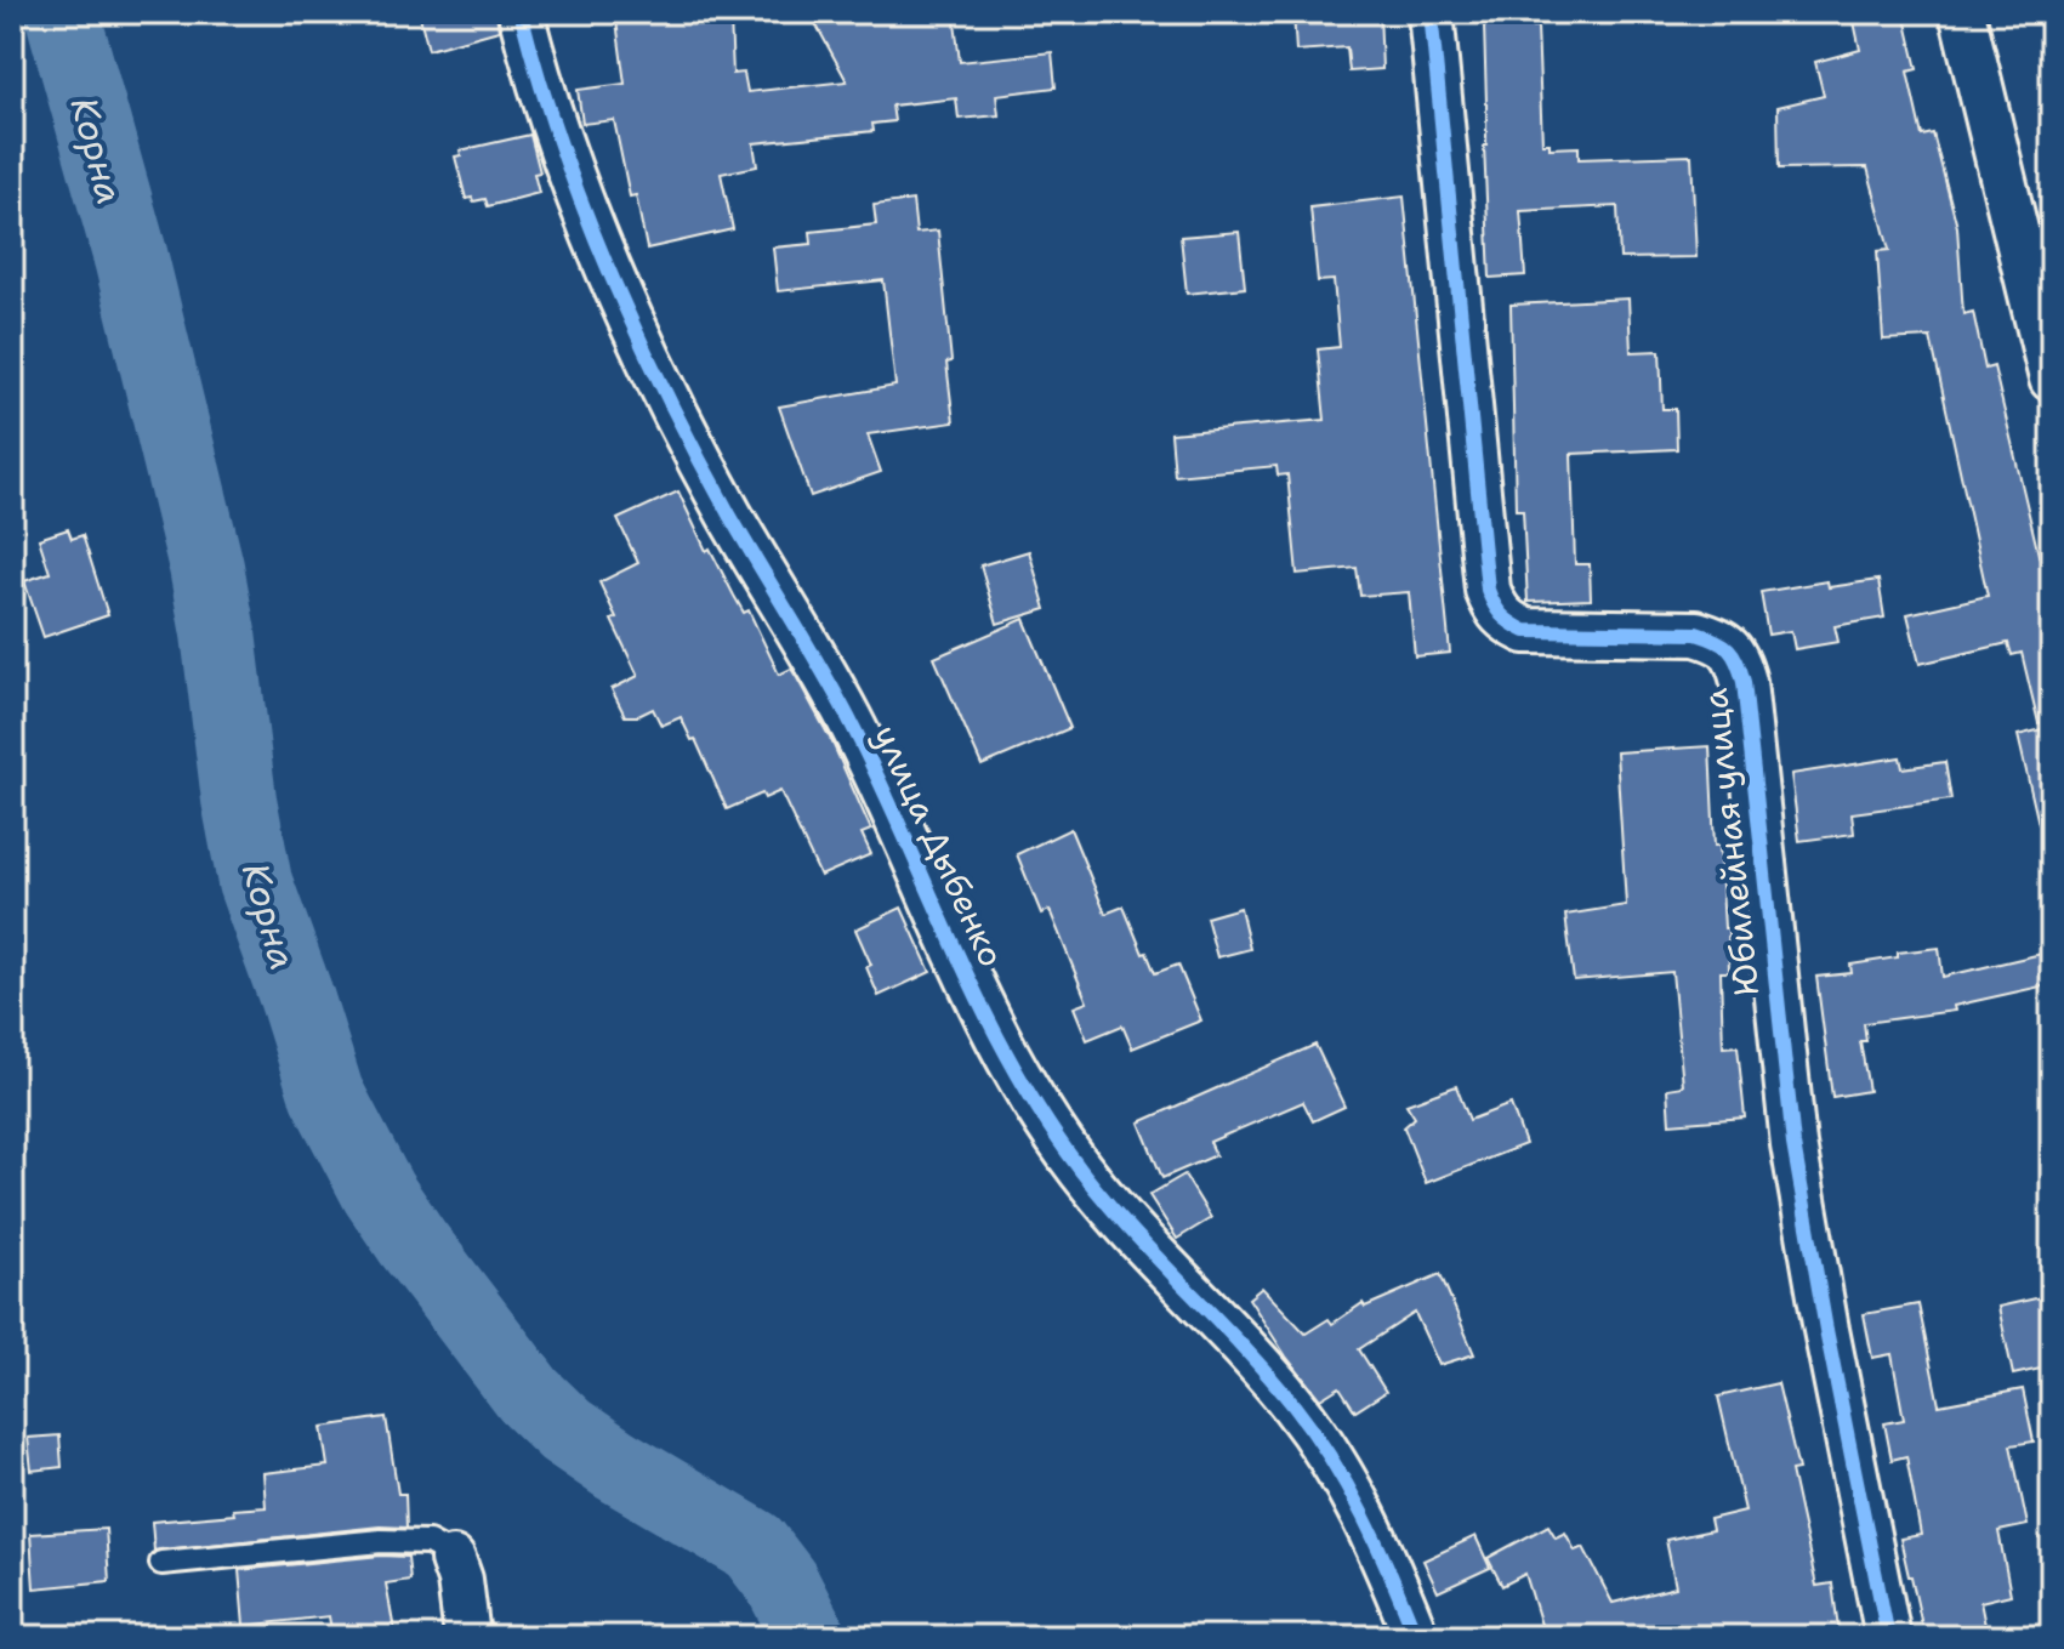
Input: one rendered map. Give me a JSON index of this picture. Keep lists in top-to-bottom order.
{
  "streets": {
    "street": ["Юбилейная улица", "улица Дыбенко"]
  },
  "water": ["Корна"]
}
